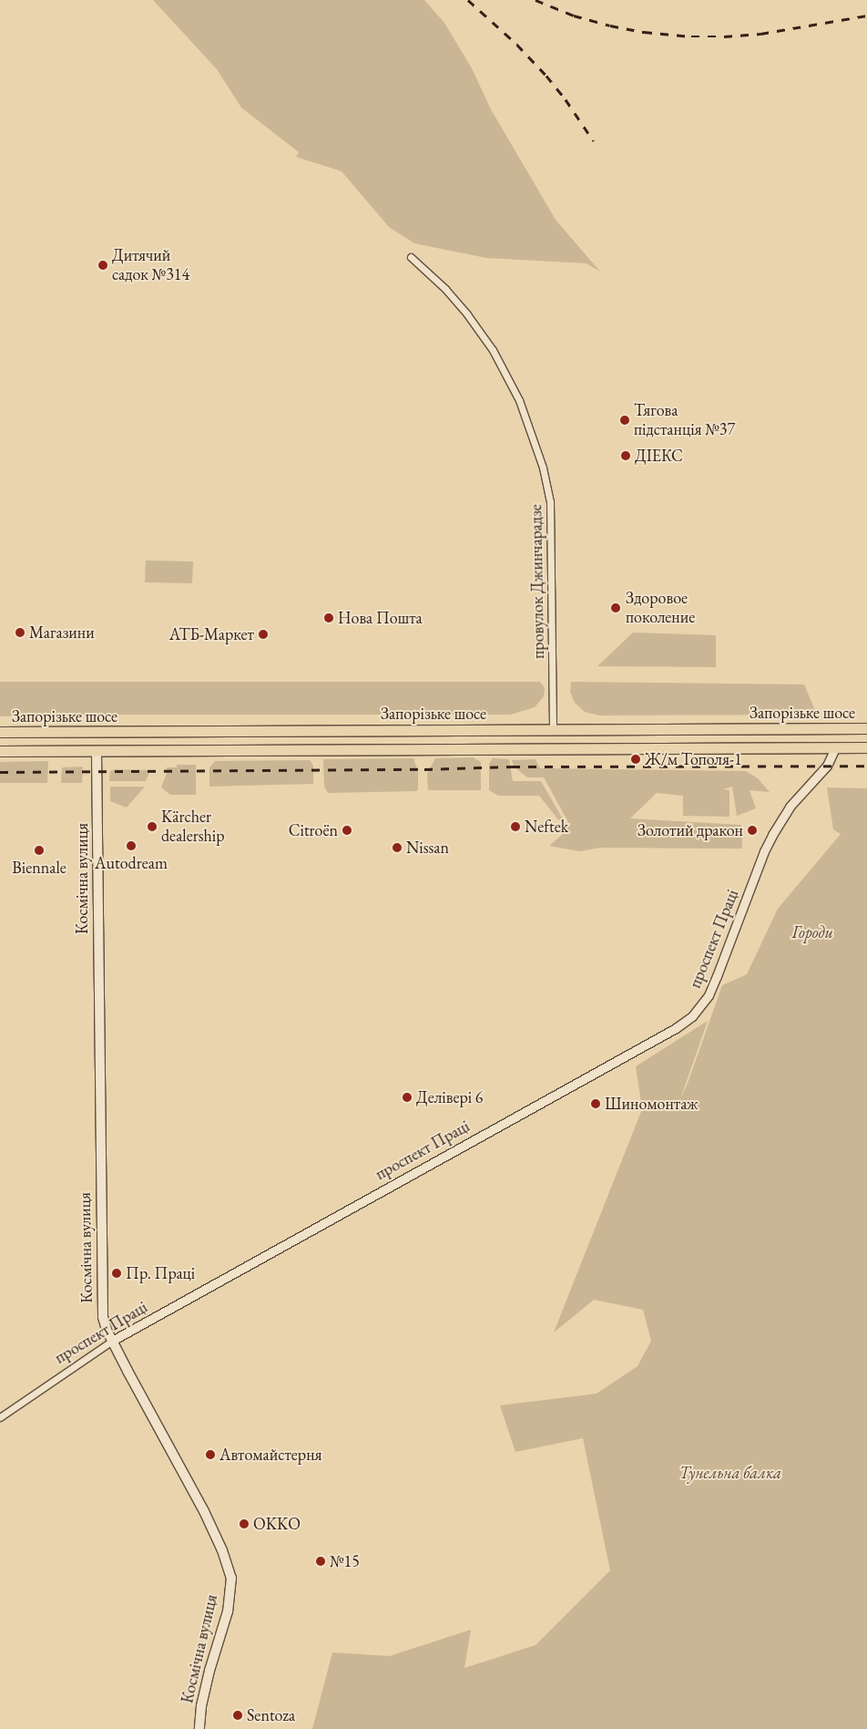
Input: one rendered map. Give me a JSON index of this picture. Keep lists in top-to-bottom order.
{
  "streets": {
    "main road": ["Запорізьке шосе", "Космічна вулиця"],
    "street": ["провулок Джинчарадзе", "проспект Праці"]
  },
  "crossings": [
    ["провулок Джинчарадзе", "Запорізьке шосе"],
    ["Запорізьке шосе", "Космічна вулиця"],
    ["Космічна вулиця", "проспект Праці"]
  ],
  "parks": ["Городи", "Тунельна балка"],
  "places": [
    "Дитячий садок №314",
    "Тягова пiдстанцiя №37",
    "ДІЕКС",
    "Здоровое поколение",
    "Нова Пошта",
    "Магазини",
    "АТБ-Маркет",
    "Ж/м Тополя-1",
    "Kärcher dealership",
    "Neftek",
    "Citroën",
    "Золотий дракон",
    "Autodream",
    "Nissan",
    "Biennale",
    "Делівері 6",
    "Шиномонтаж",
    "Пр. Праці",
    "Автомайстерня",
    "OKKO",
    "№15",
    "Sentoza"
  ]
}
